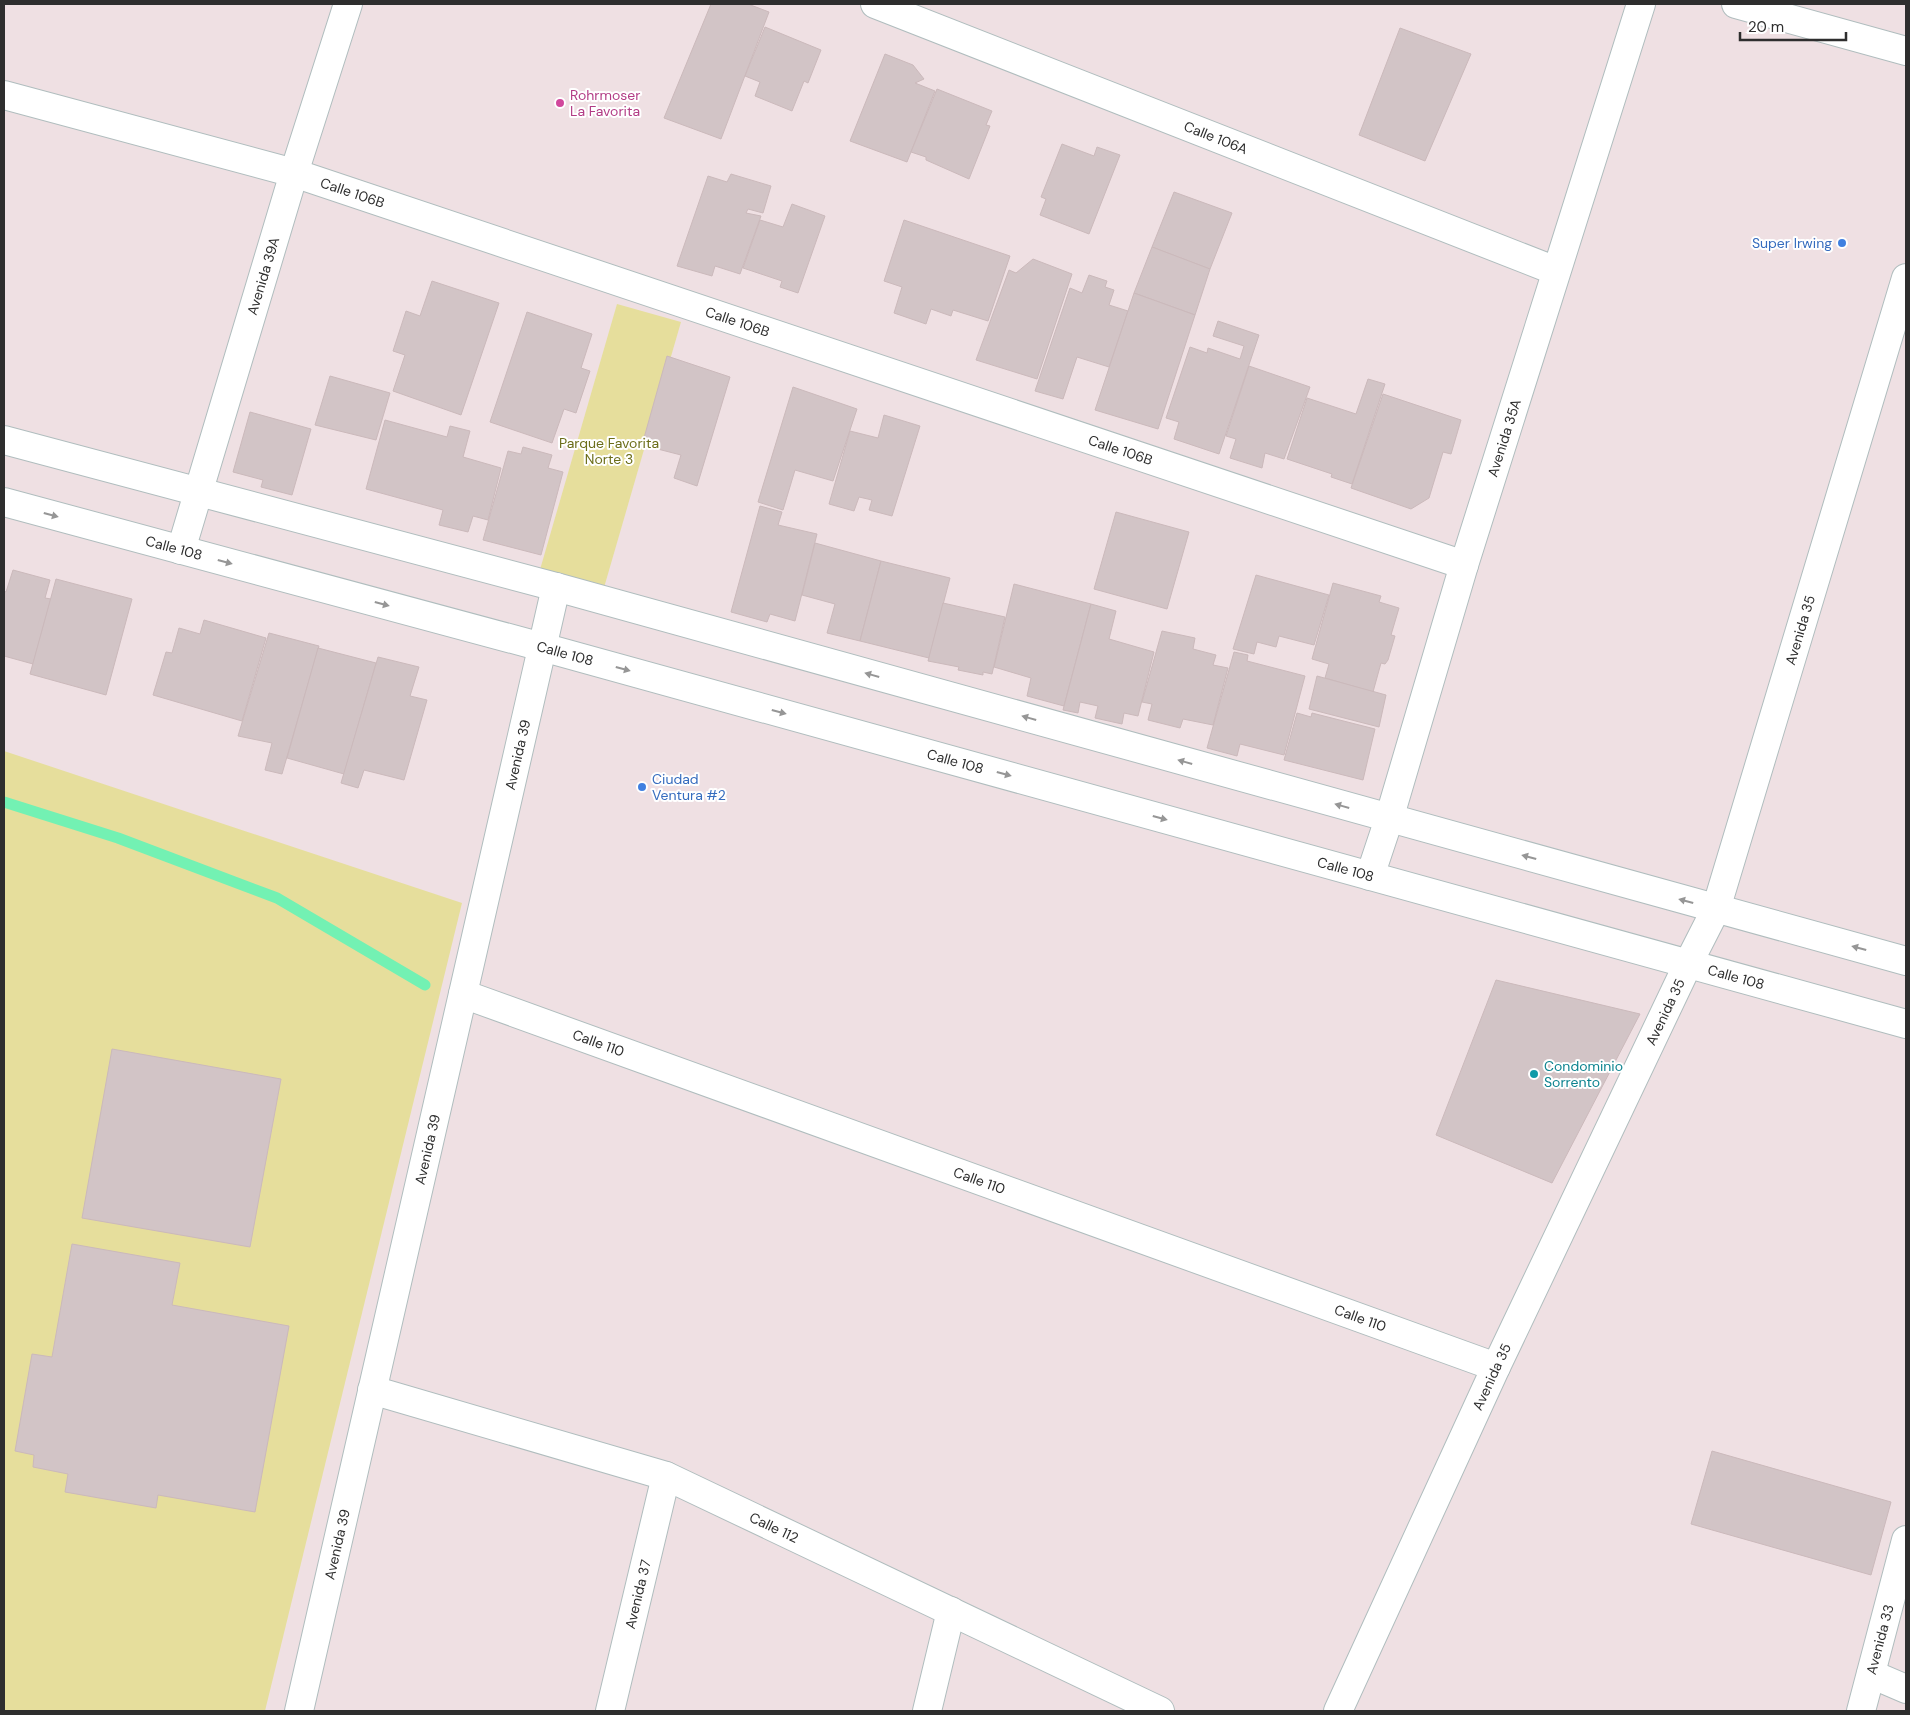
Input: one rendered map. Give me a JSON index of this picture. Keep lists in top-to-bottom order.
{
  "streets": {
    "street": [
      "Calle 106A",
      "Calle 106B",
      "Avenida 39A",
      "Avenida 35A",
      "Calle 108",
      "Avenida 35",
      "Avenida 39",
      "Calle 110",
      "Calle 112",
      "Avenida 37",
      "Avenida 33"
    ]
  },
  "crossings": [
    ["Calle 106A", "Avenida 35A"],
    ["Calle 106B", "Avenida 39A"],
    ["Calle 106B", "Avenida 35A"],
    ["Avenida 39A", "Calle 108"],
    ["Avenida 35A", "Calle 108"],
    ["Calle 108", "Avenida 35"],
    ["Calle 108", "Avenida 39"],
    ["Avenida 35", "Calle 110"],
    ["Avenida 39", "Calle 110"],
    ["Avenida 39", "Calle 112"],
    ["Calle 112", "Avenida 37"]
  ],
  "parks": ["Parque Favorita Norte 3"],
  "places": [
    "Rohrmoser La Favorita",
    "Super Irwing",
    "Ciudad Ventura #2",
    "Condominio Sorrento"
  ],
  "scale_bar": "20 m"
}
